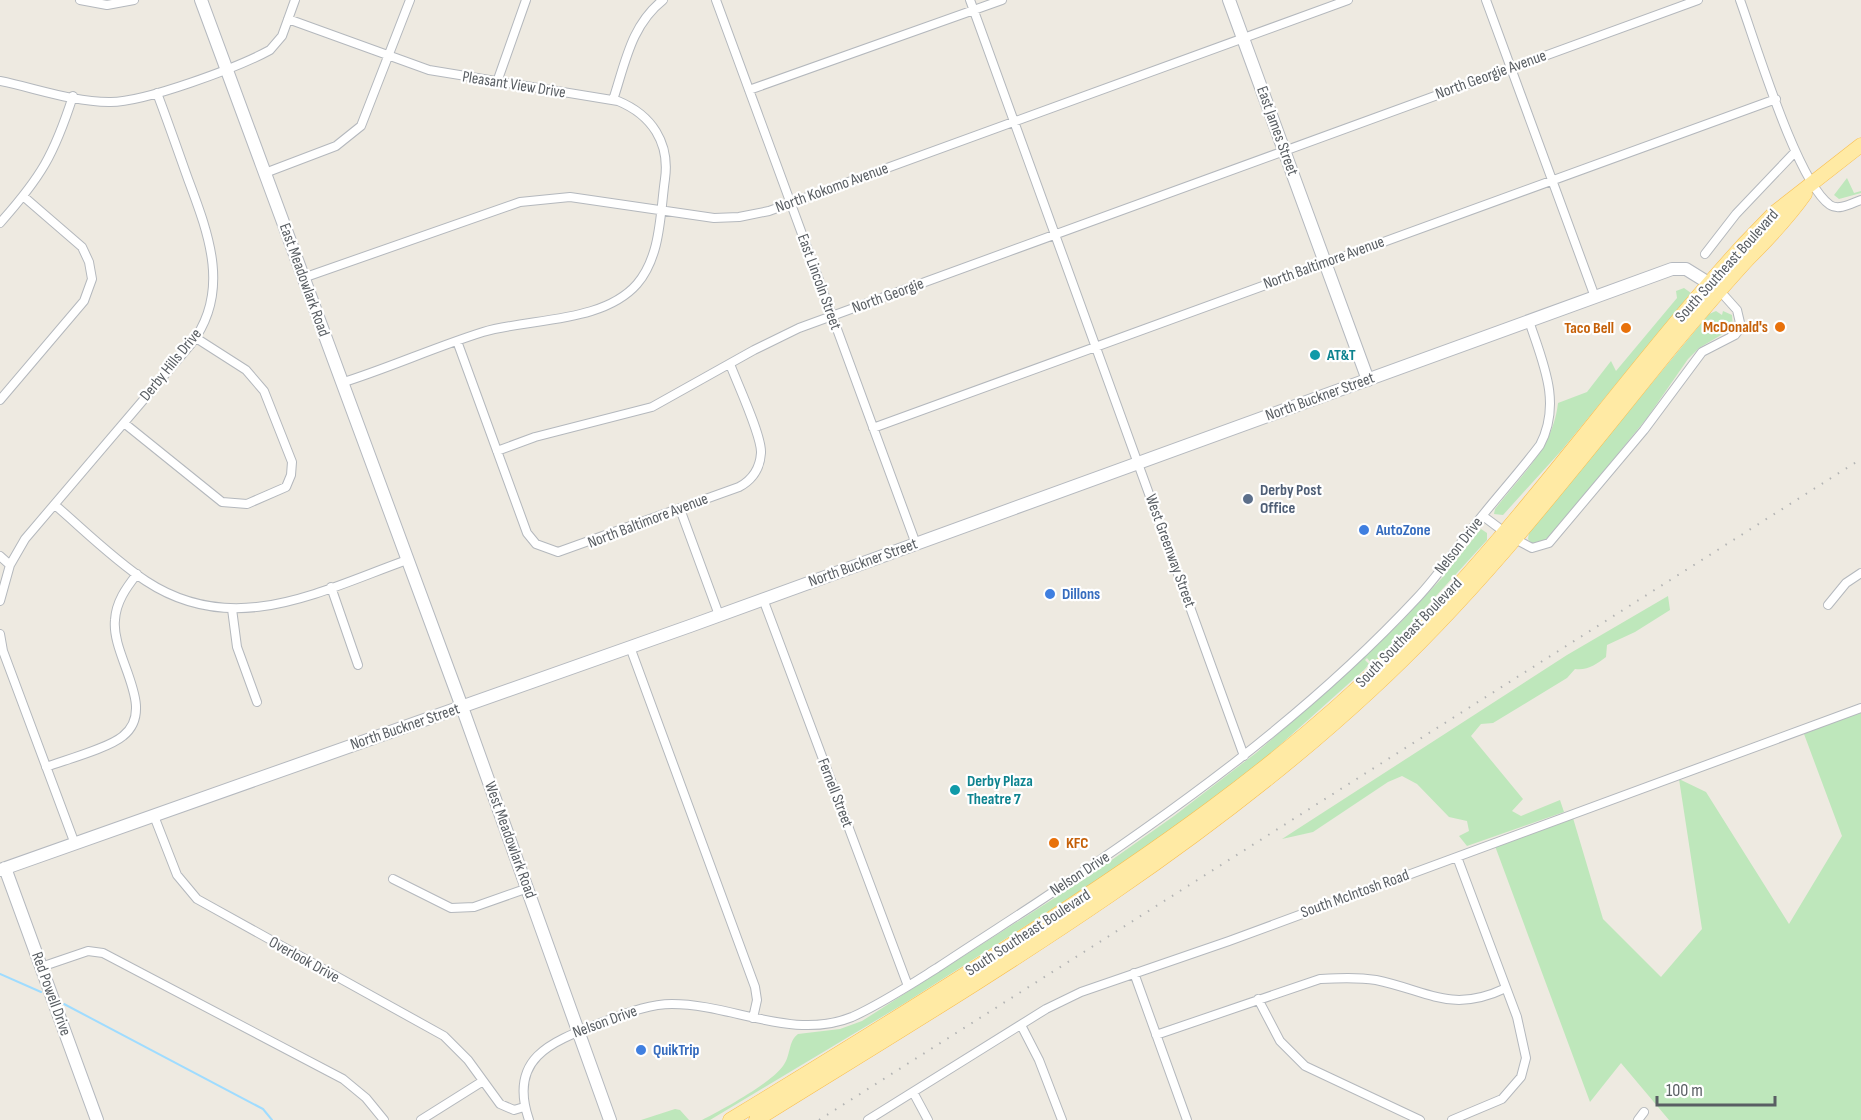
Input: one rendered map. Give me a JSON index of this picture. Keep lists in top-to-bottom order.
{
  "streets": {
    "main road": [
      "East James Street",
      "South Southeast Boulevard",
      "East Meadowlark Road",
      "North Buckner Street",
      "West Meadowlark Road",
      "Red Powell Drive"
    ],
    "street": [
      "North Georgie Avenue",
      "Pleasant View Drive",
      "North Kokomo Avenue",
      "North Baltimore Avenue",
      "East Lincoln Street",
      "North Georgie",
      "Derby Hills Drive",
      "Nelson Drive",
      "West Greenway Street",
      "Fernell Street",
      "South McIntosh Road",
      "Overlook Drive"
    ]
  },
  "crossings": [
    ["North Georgie Avenue", "East James Street"],
    ["North Georgie Avenue", "North Georgie"],
    ["Pleasant View Drive", "North Kokomo Avenue"],
    ["Pleasant View Drive", "East Meadowlark Road"],
    ["East James Street", "North Kokomo Avenue"],
    ["East James Street", "North Baltimore Avenue"],
    ["East James Street", "North Georgie"],
    ["East James Street", "North Buckner Street"],
    ["North Kokomo Avenue", "East Meadowlark Road"],
    ["North Kokomo Avenue", "East Lincoln Street"],
    ["North Kokomo Avenue", "West Greenway Street"],
    ["North Baltimore Avenue", "East Lincoln Street"],
    ["North Baltimore Avenue", "North Georgie"],
    ["North Baltimore Avenue", "West Greenway Street"],
    ["South Southeast Boulevard", "North Buckner Street"],
    ["East Meadowlark Road", "West Meadowlark Road"],
    ["East Lincoln Street", "North Georgie"],
    ["East Lincoln Street", "North Buckner Street"],
    ["North Georgie", "West Greenway Street"],
    ["North Buckner Street", "Nelson Drive"],
    ["North Buckner Street", "West Greenway Street"],
    ["North Buckner Street", "Fernell Street"],
    ["North Buckner Street", "West Meadowlark Road"],
    ["North Buckner Street", "Overlook Drive"],
    ["North Buckner Street", "Red Powell Drive"],
    ["Nelson Drive", "West Greenway Street"],
    ["Nelson Drive", "Fernell Street"],
    ["Nelson Drive", "West Meadowlark Road"],
    ["Nelson Drive", "Overlook Drive"]
  ],
  "places": [
    "McDonald's",
    "Taco Bell",
    "AT&T",
    "Derby Post Office",
    "AutoZone",
    "Dillons",
    "Derby Plaza Theatre 7",
    "KFC",
    "QuikTrip"
  ],
  "scale_bar": "100 m"
}
